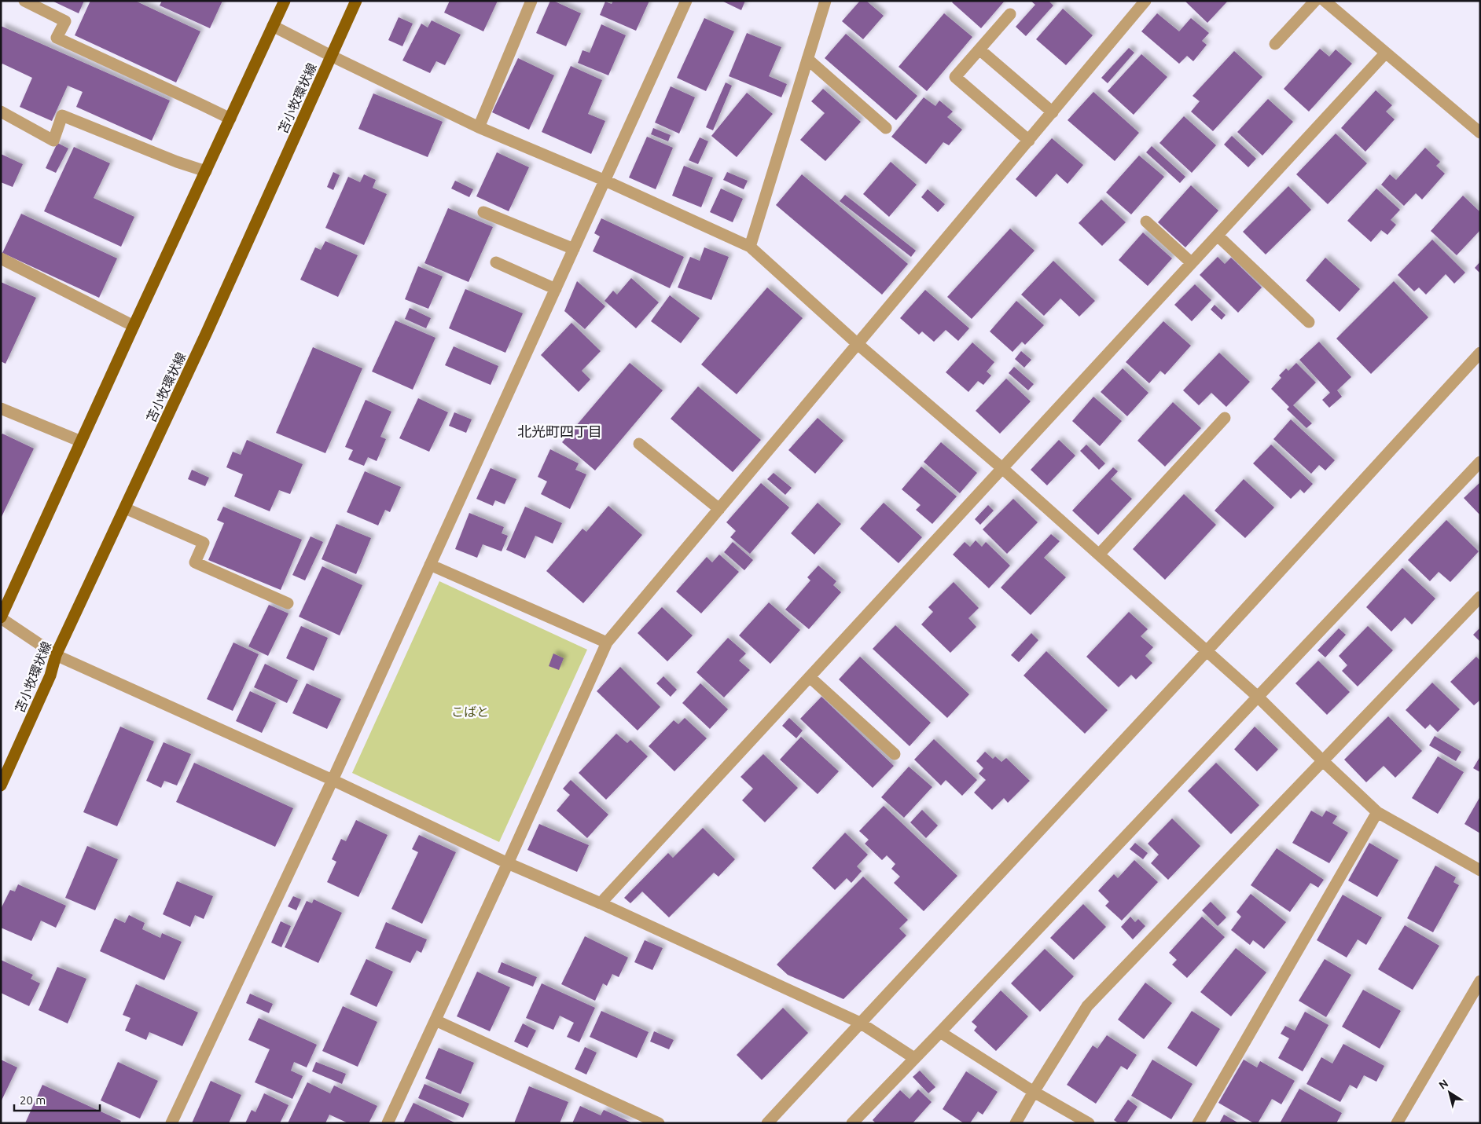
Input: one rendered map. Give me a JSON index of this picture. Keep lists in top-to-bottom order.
{
  "streets": {
    "main road": ["苫小牧環状線"]
  },
  "districts": ["北光町四丁目"],
  "parks": ["こばと"],
  "scale_bar": "20 m",
  "north": "top left"
}
